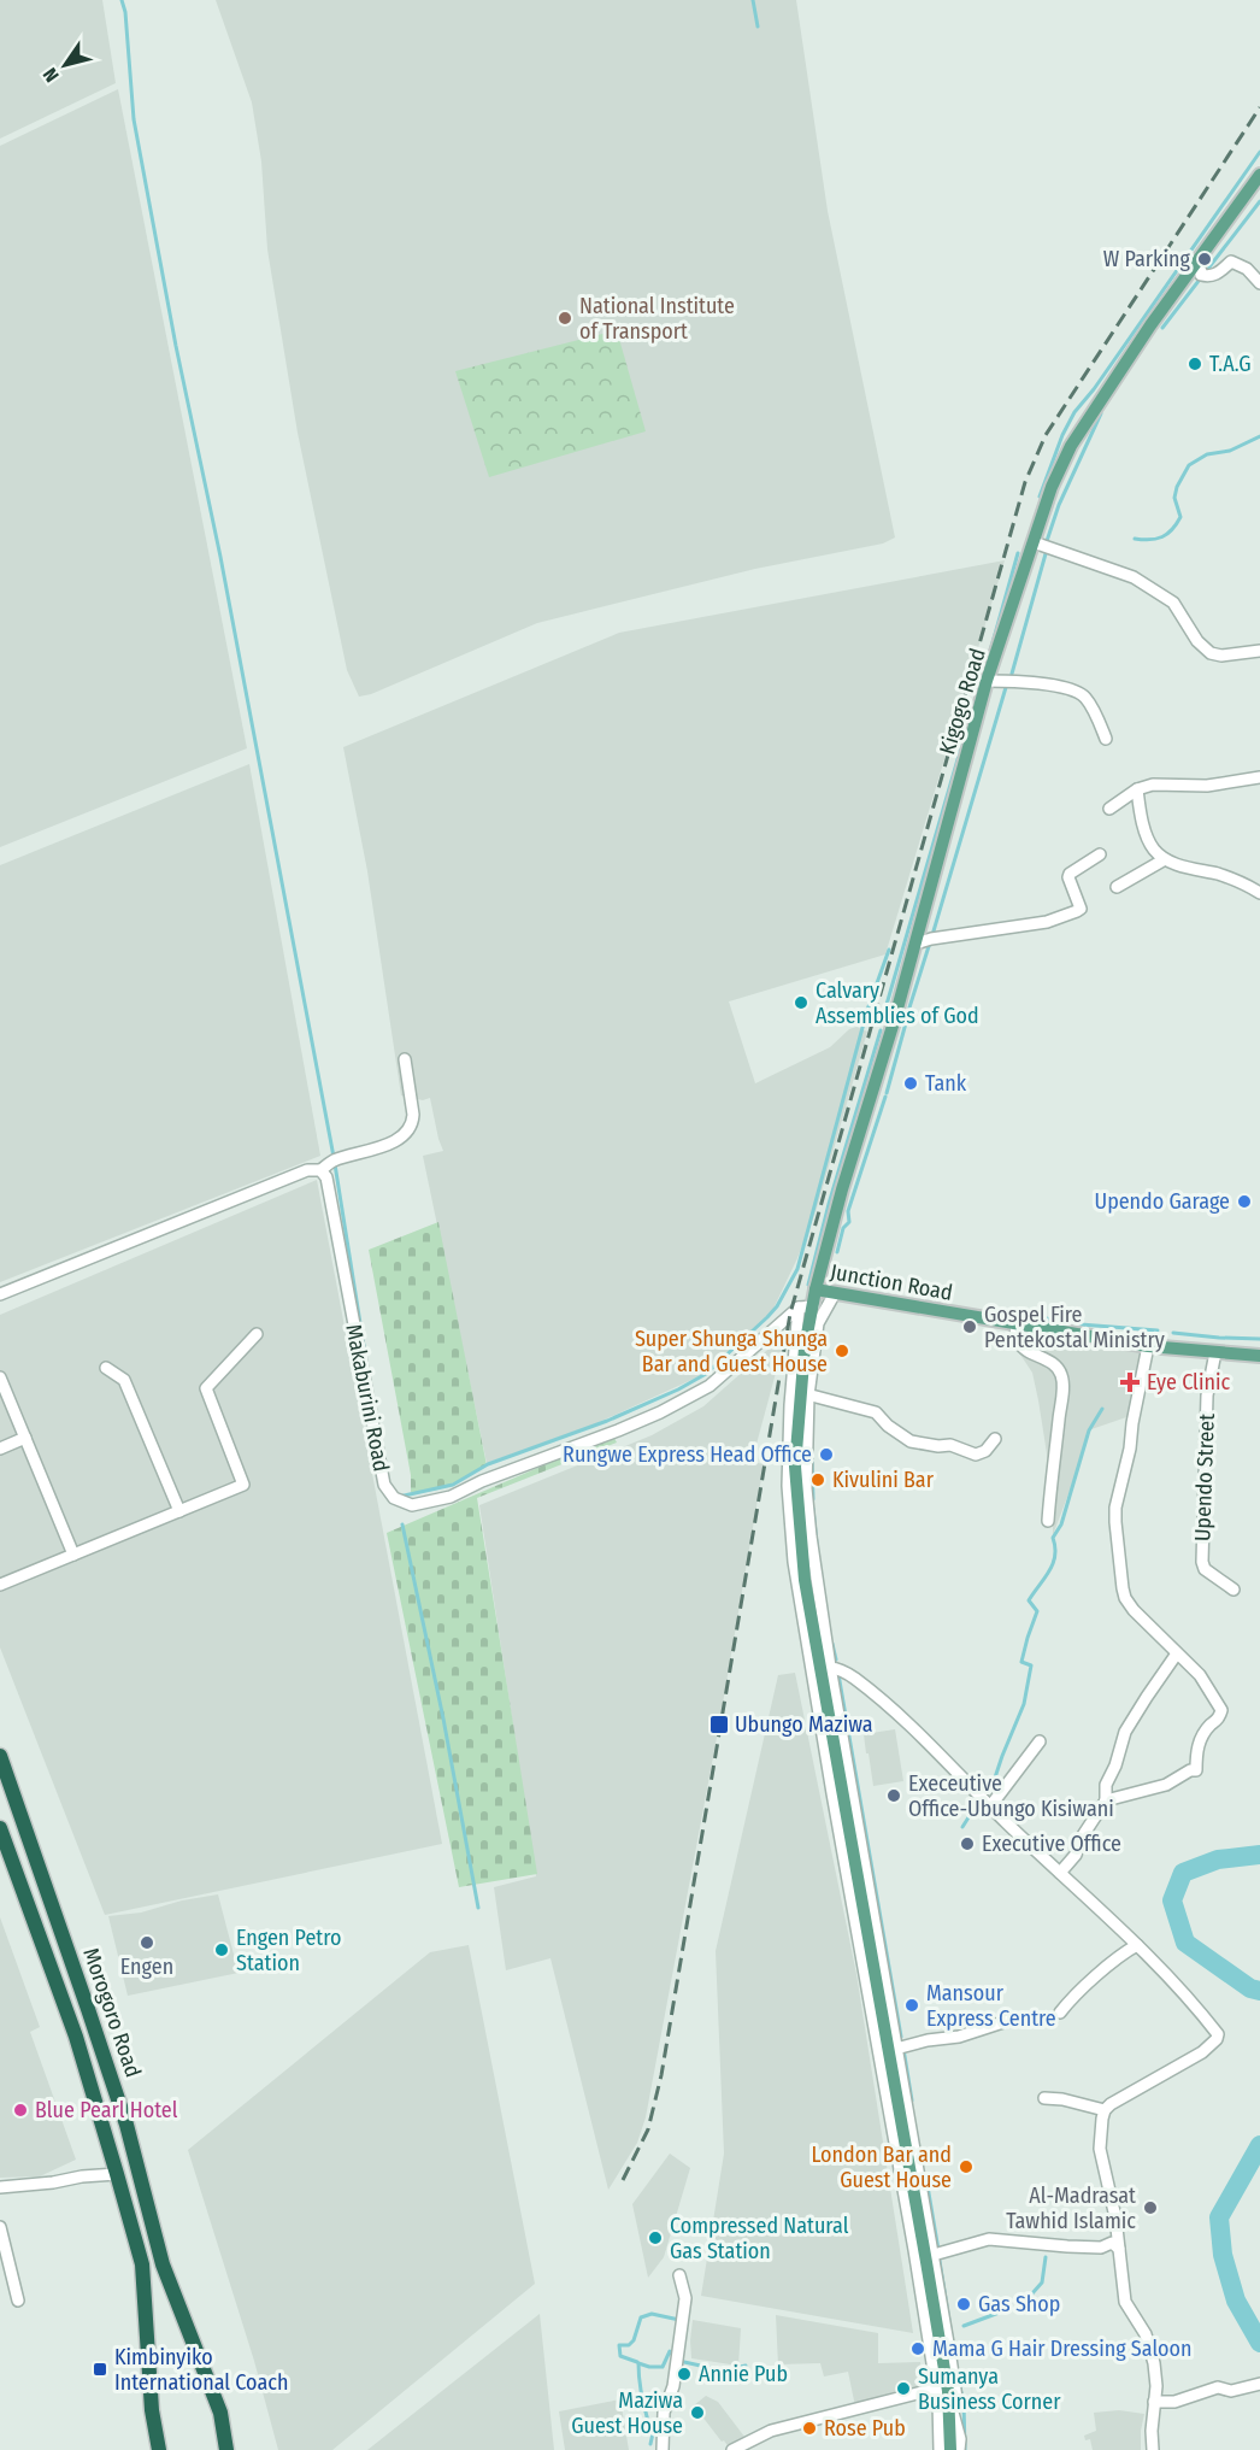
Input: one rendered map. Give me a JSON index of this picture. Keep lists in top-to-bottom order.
{
  "streets": {
    "highway": ["Morogoro Road"],
    "main road": ["Kigogo Road", "Junction Road"],
    "street": ["Makaburini Road", "Upendo Street"]
  },
  "crossings": [
    ["Kigogo Road", "Junction Road"],
    ["Junction Road", "Upendo Street"]
  ],
  "places": {
    "other": [
      "W Parking",
      "National Institute of Transport",
      "T.A.G",
      "Calvary Assemblies of God",
      "Tank",
      "Upendo Garage",
      "Gospel Fire Pentekostal Ministry",
      "Super Shunga Shunga Bar and Guest House",
      "Rungwe Express Head Office",
      "Kivulini Bar",
      "Execeutive Office-Ubungo Kisiwani",
      "Executive Office",
      "Engen",
      "Engen Petro Station",
      "Mansour Express Centre",
      "Blue Pearl Hotel",
      "London Bar and Guest House",
      "Al-Madrasat Tawhid Islamic",
      "Compressed Natural Gas Station",
      "Gas Shop",
      "Mama G Hair Dressing Saloon",
      "Annie Pub",
      "Sumanya Business Corner",
      "Maziwa Guest House",
      "Rose Pub"
    ],
    "health": ["Eye Clinic"],
    "transit": ["Ubungo Maziwa", "Kimbinyiko International Coach"]
  },
  "north": "bottom left"
}
